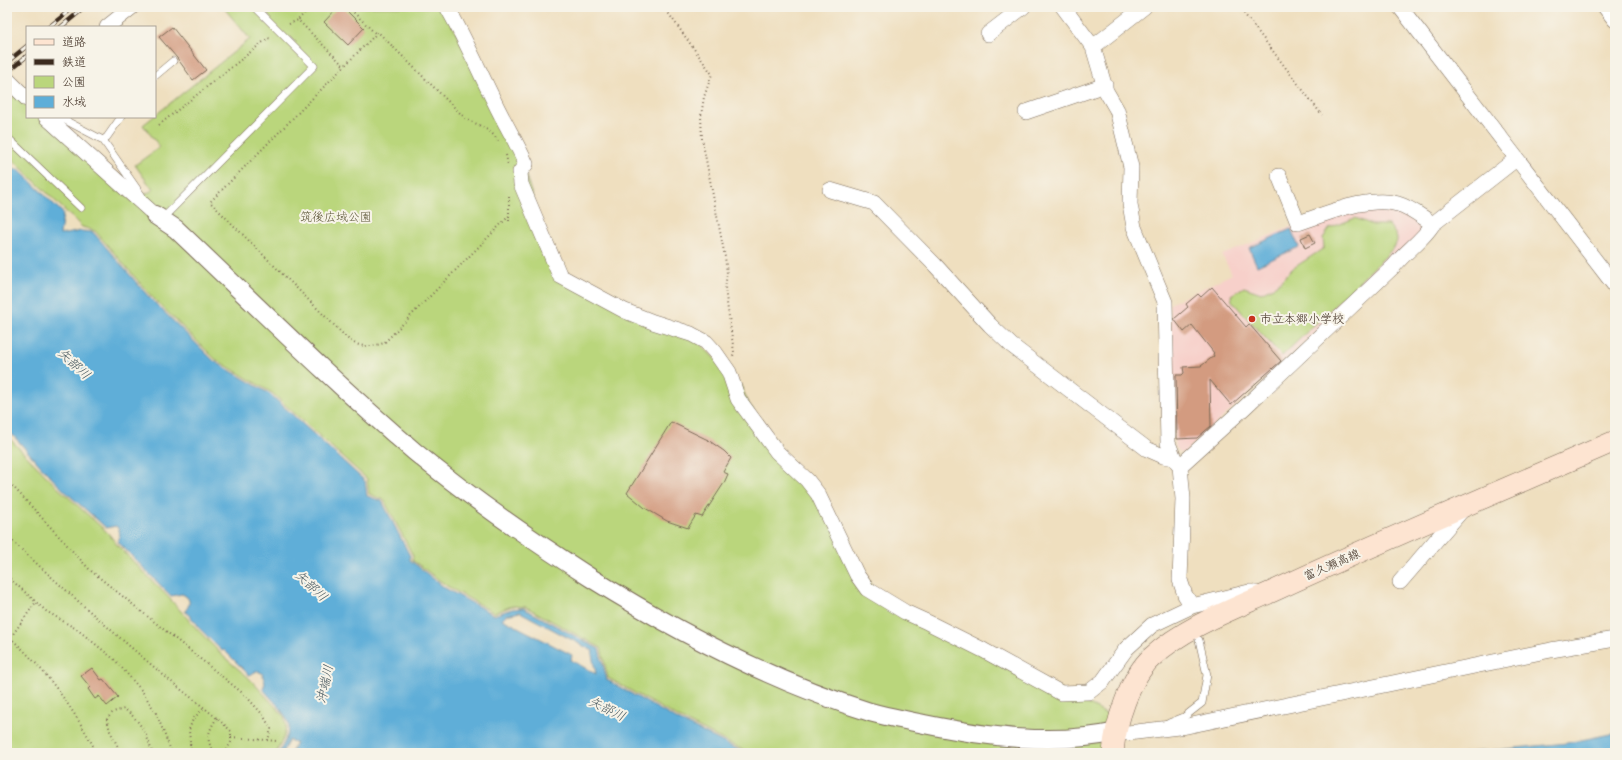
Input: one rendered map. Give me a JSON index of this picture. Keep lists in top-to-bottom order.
{
  "streets": {
    "main road": ["富久瀬高線"]
  },
  "water": ["矢部川", "沖端川"],
  "parks": ["筑後広域公園"],
  "places": ["市立本郷小学校"],
  "legend": [
    "道路",
    "鉄道",
    "公園",
    "水域"
  ]
}
